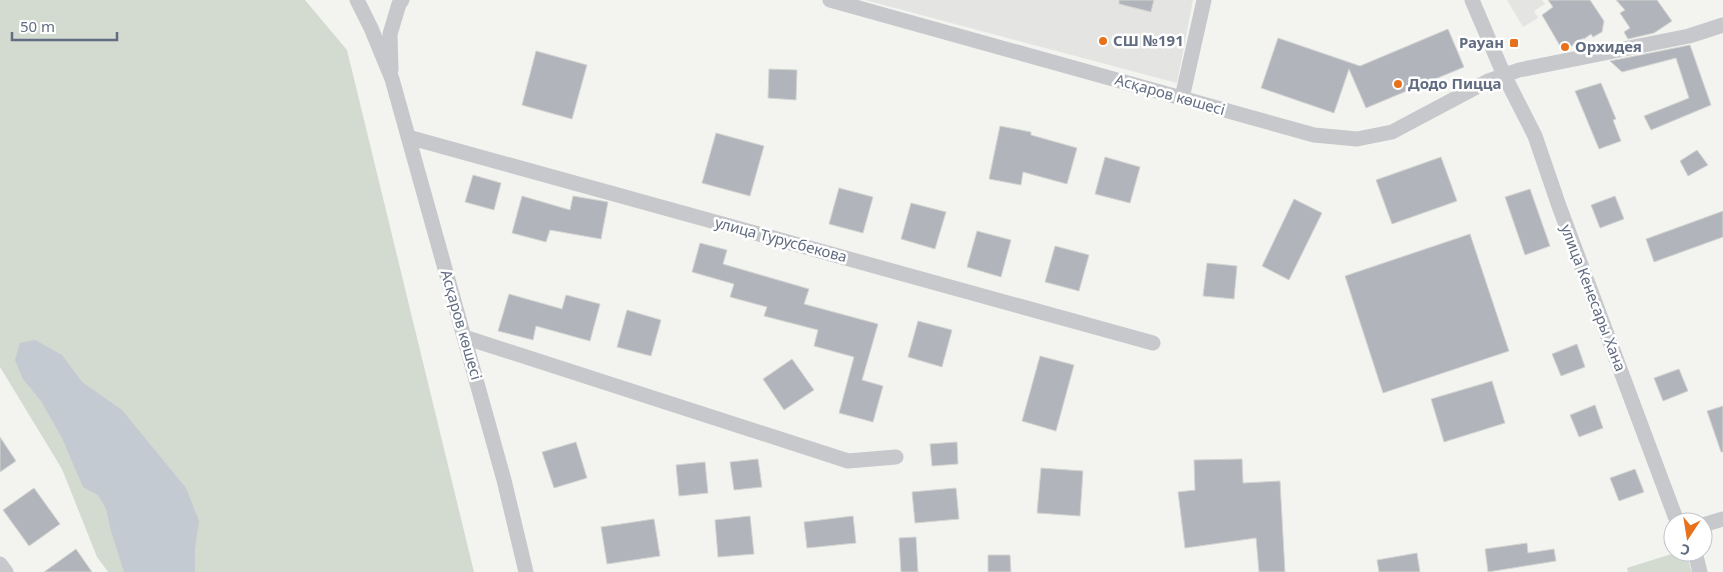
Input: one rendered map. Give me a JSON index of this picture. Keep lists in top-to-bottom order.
{
  "streets": {
    "street": ["Асқаров көшесі", "улица Турусбекова", "улица Кенесары Хана"]
  },
  "crossings": [
    ["Асқаров көшесі", "улица Турусбекова"],
    ["Асқаров көшесі", "улица Кенесары Хана"]
  ],
  "places": {
    "other": ["СШ №191", "Орхидея", "Додо Пицца"],
    "transit": ["Рауан"]
  },
  "scale_bar": "50 m",
  "north": "bottom"
}
